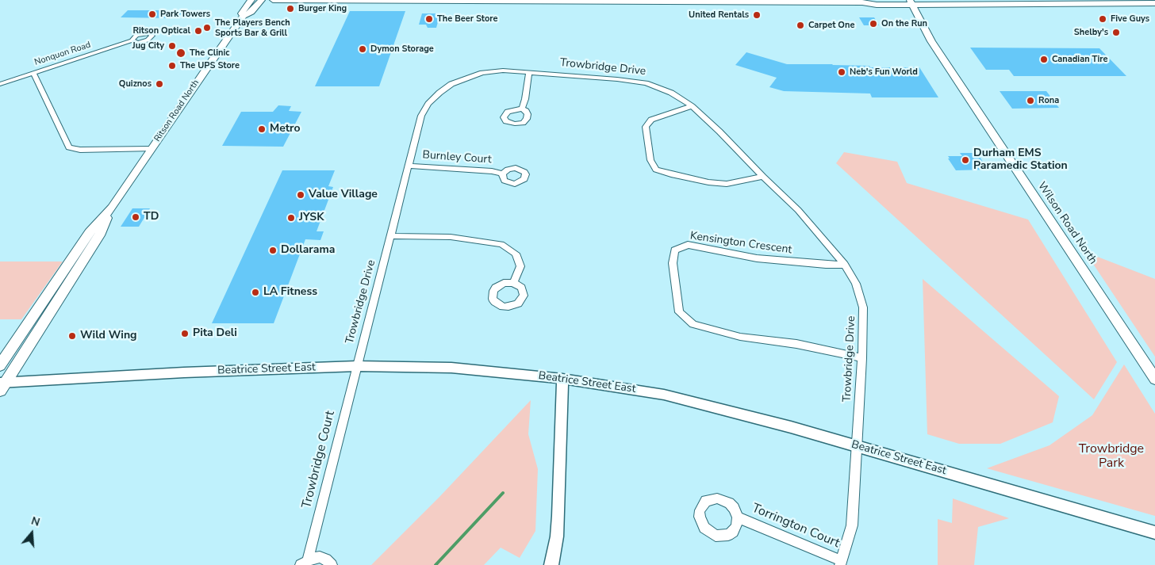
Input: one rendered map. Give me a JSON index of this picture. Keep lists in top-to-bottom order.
{
  "streets": {
    "main road": ["Ritson Road North", "Wilson Road North"],
    "street": [
      "Nonquon Road",
      "Trowbridge Drive",
      "Burnley Court",
      "Kensington Crescent",
      "Beatrice Street East",
      "Trowbridge Court",
      "Torrington Court"
    ]
  },
  "crossings": [
    ["Trowbridge Drive", "Burnley Court"],
    ["Trowbridge Drive", "Kensington Crescent"],
    ["Trowbridge Drive", "Beatrice Street East"],
    ["Trowbridge Drive", "Trowbridge Court"],
    ["Trowbridge Drive", "Torrington Court"],
    ["Ritson Road North", "Beatrice Street East"],
    ["Beatrice Street East", "Trowbridge Court"]
  ],
  "parks": ["Trowbridge Park"],
  "places": [
    "Burger King",
    "Park Towers",
    "United Rentals",
    "The Beer Store",
    "Five Guys",
    "On the Run",
    "Carpet One",
    "The Players Bench Sports Bar & Grill",
    "Ritson Optical",
    "Shelby's",
    "Jug City",
    "Dymon Storage",
    "The Clinic",
    "Canadian Tire",
    "The UPS Store",
    "Neb's Fun World",
    "Quiznos",
    "Rona",
    "Metro",
    "Durham EMS Paramedic Station",
    "Value Village",
    "TD",
    "JYSK",
    "Dollarama",
    "LA Fitness",
    "Pita Deli",
    "Wild Wing"
  ],
  "north": "top"
}
